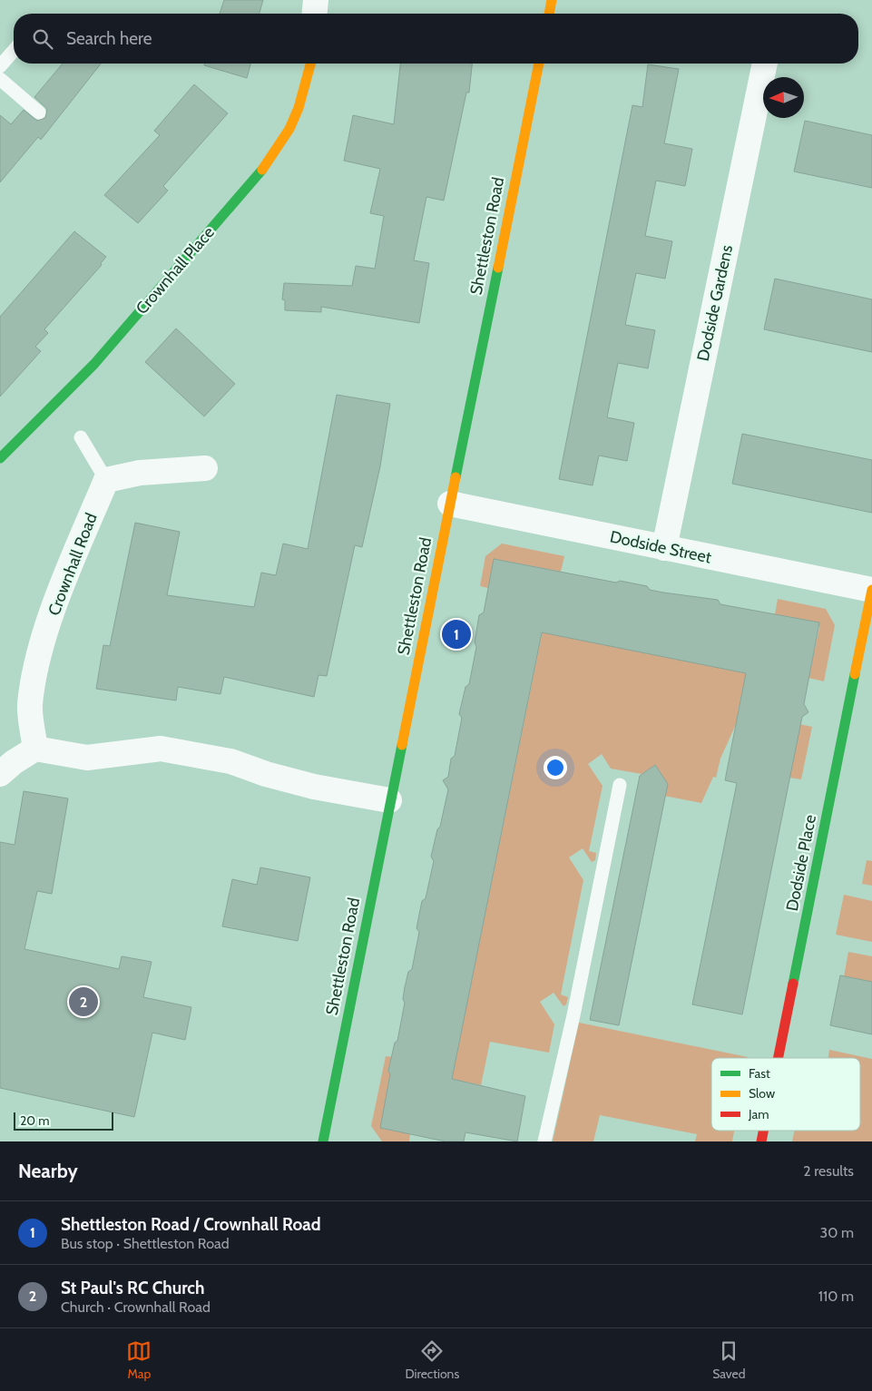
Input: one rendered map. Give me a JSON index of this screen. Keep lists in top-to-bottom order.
{
  "streets": {
    "main road": ["Shettleston Road", "Crownhall Place", "Dodside Place"],
    "street": ["Dodside Gardens", "Dodside Street", "Crownhall Road"]
  },
  "crossings": [
    ["Shettleston Road", "Dodside Street"],
    ["Dodside Gardens", "Dodside Street"],
    ["Dodside Street", "Dodside Place"]
  ],
  "legend": ["Fast", "Slow", "Jam"],
  "scale_bar": "20 m",
  "north": "left",
  "page": {
    "search": "Search here",
    "pins": ["1", "2"],
    "scale": "20 m",
    "heading": ["Nearby", "2 results"],
    "list": [
      {
        "mark": "1",
        "name": "Shettleston Road / Crownhall Road",
        "note": "Bus stop · Shettleston Road",
        "value": "30 m"
      },
      {
        "mark": "2",
        "name": "St Paul's RC Church",
        "note": "Church · Crownhall Road",
        "value": "110 m"
      }
    ],
    "nav": ["Map", "Directions", "Saved"]
  }
}
